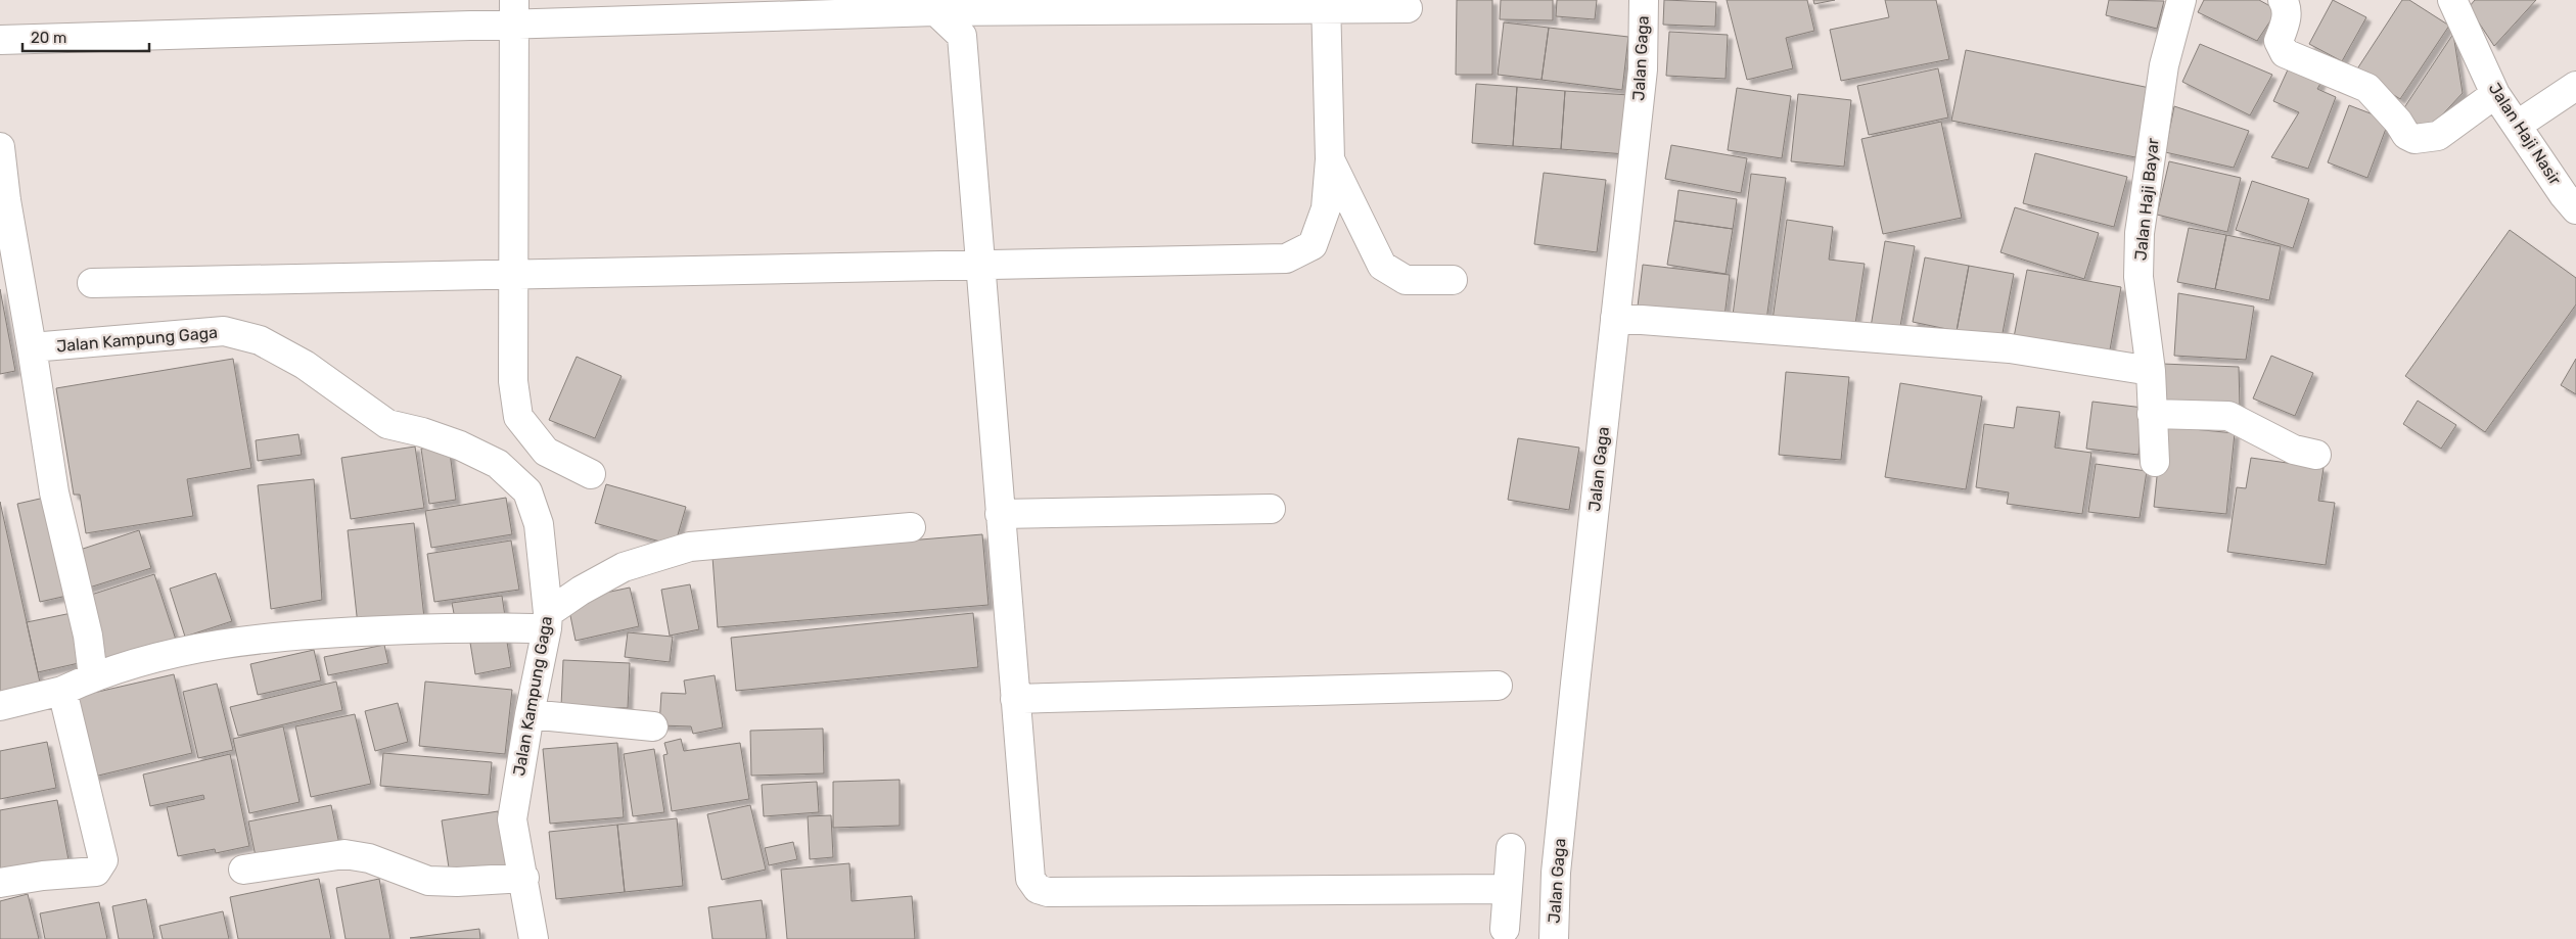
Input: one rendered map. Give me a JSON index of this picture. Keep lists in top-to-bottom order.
{
  "streets": {
    "street": [
      "Jalan Gaga",
      "Jalan Haji Nasir",
      "Jalan Haji Bayar",
      "Jalan Kampung Gaga"
    ]
  },
  "scale_bar": "20 m"
}
